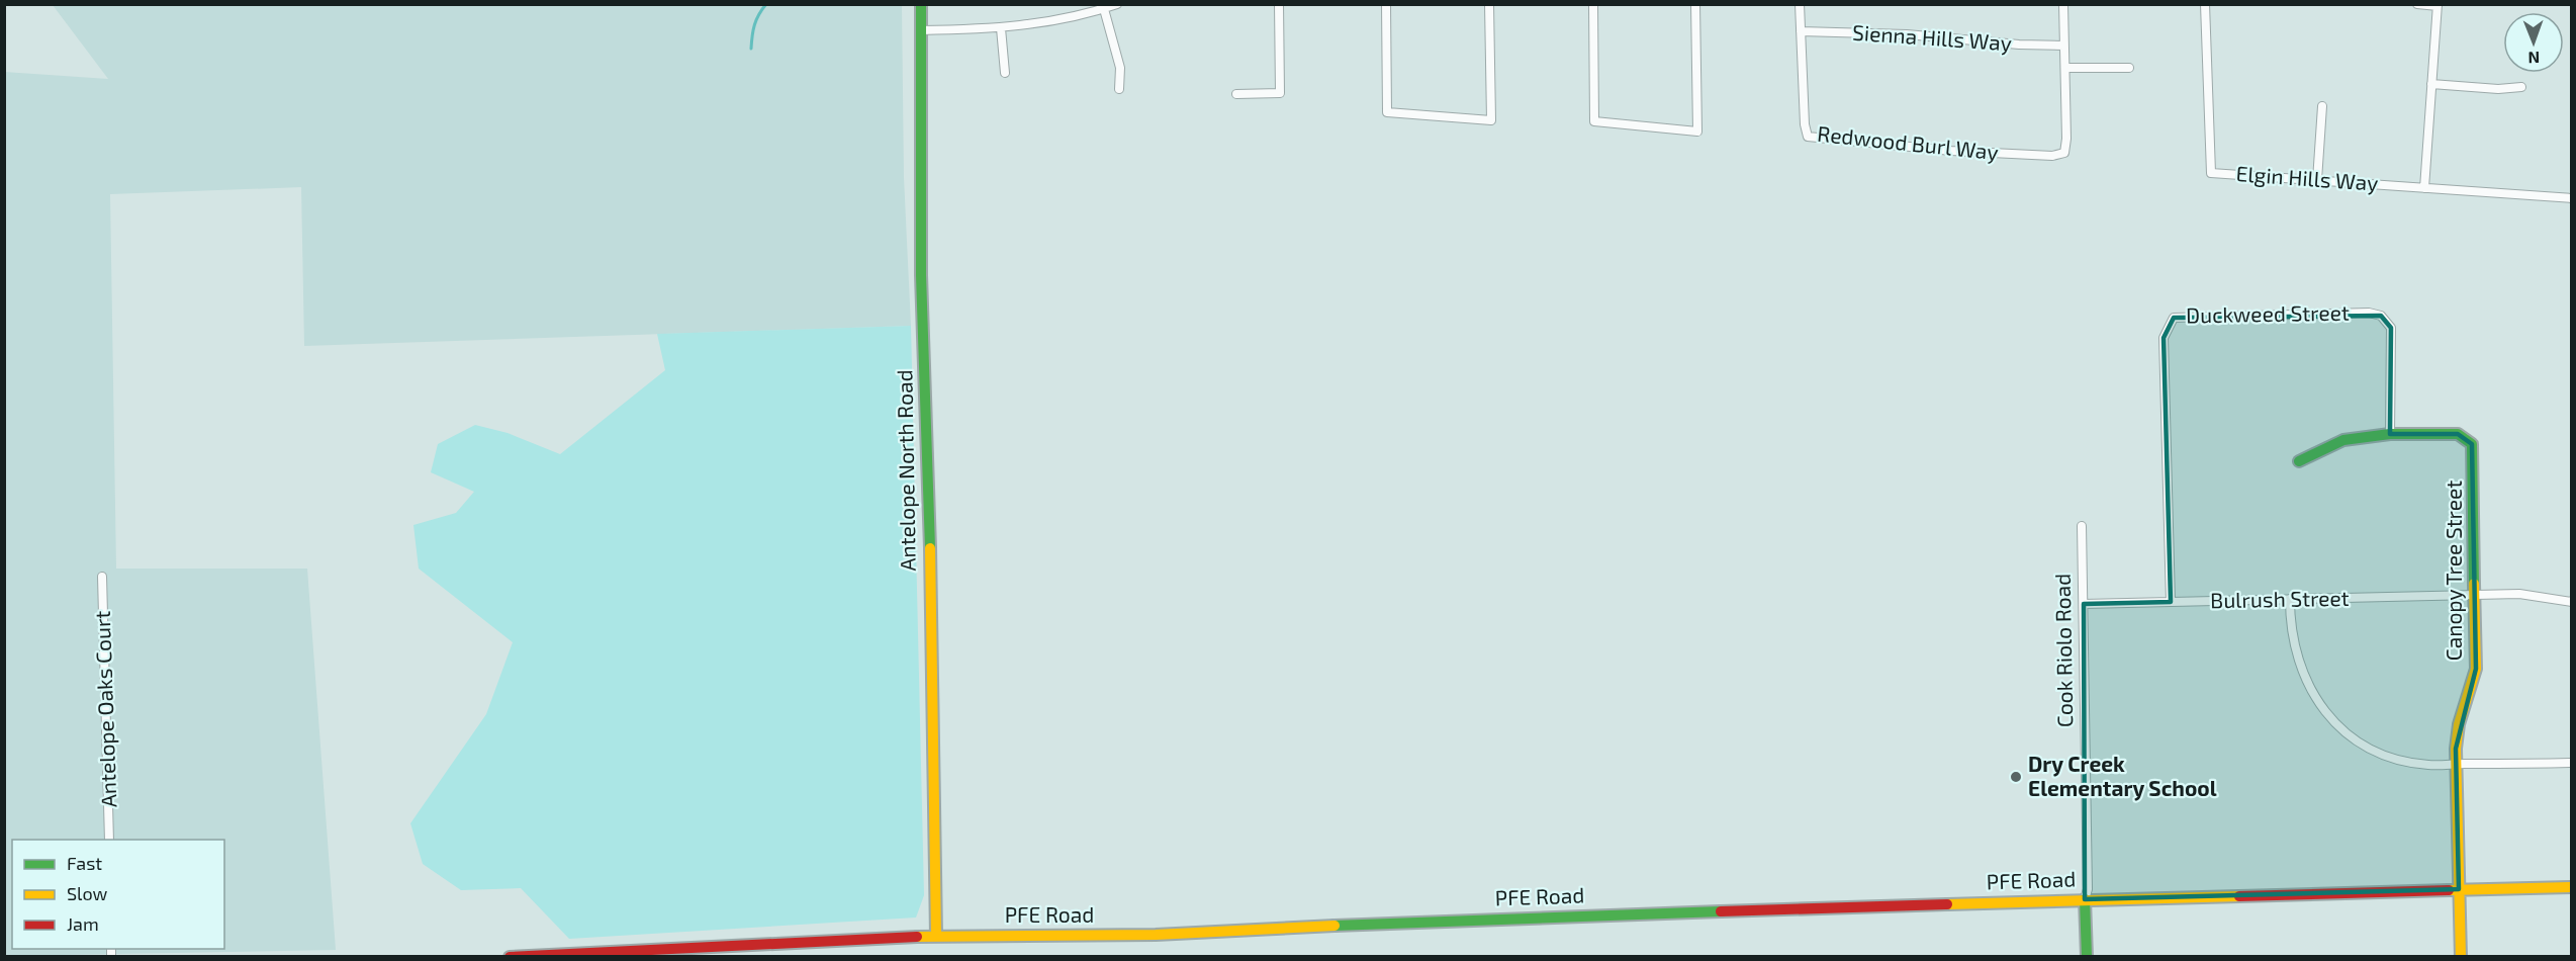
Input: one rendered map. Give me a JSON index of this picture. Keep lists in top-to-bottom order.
{
  "streets": {
    "main road": [
      "Antelope North Road",
      "Canopy Tree Street",
      "Cook Riolo Road",
      "PFE Road"
    ],
    "street": [
      "Sienna Hills Way",
      "Redwood Burl Way",
      "Elgin Hills Way",
      "Duckweed Street",
      "Bulrush Street",
      "Antelope Oaks Court"
    ]
  },
  "crossings": [
    ["Sienna Hills Way", "Redwood Burl Way"],
    ["Duckweed Street", "Canopy Tree Street"],
    ["Duckweed Street", "Bulrush Street"],
    ["Antelope North Road", "PFE Road"],
    ["Canopy Tree Street", "Bulrush Street"],
    ["Canopy Tree Street", "PFE Road"],
    ["Bulrush Street", "Cook Riolo Road"],
    ["Cook Riolo Road", "PFE Road"]
  ],
  "places": ["Dry Creek Elementary School"],
  "legend": ["Fast", "Slow", "Jam"],
  "north": "bottom"
}
